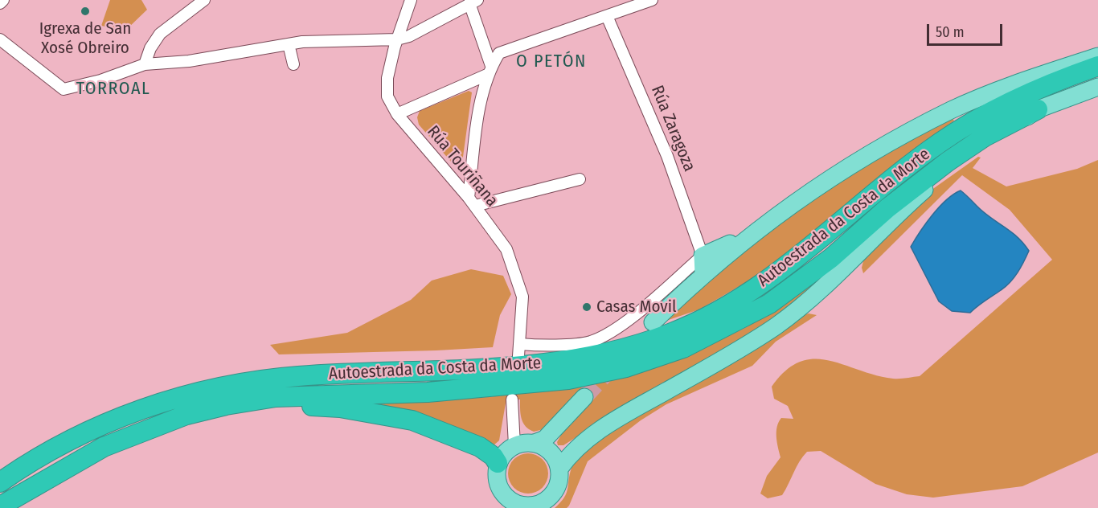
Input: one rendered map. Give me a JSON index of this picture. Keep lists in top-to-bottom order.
{
  "streets": {
    "highway": ["Autoestrada da Costa da Morte"],
    "street": ["Rúa Zaragoza", "Rúa Touriñana"]
  },
  "districts": ["O PETÓN", "TORROAL"],
  "places": ["Igrexa de San Xosé Obreiro", "Casas Movil"],
  "scale_bar": "50 m"
}
